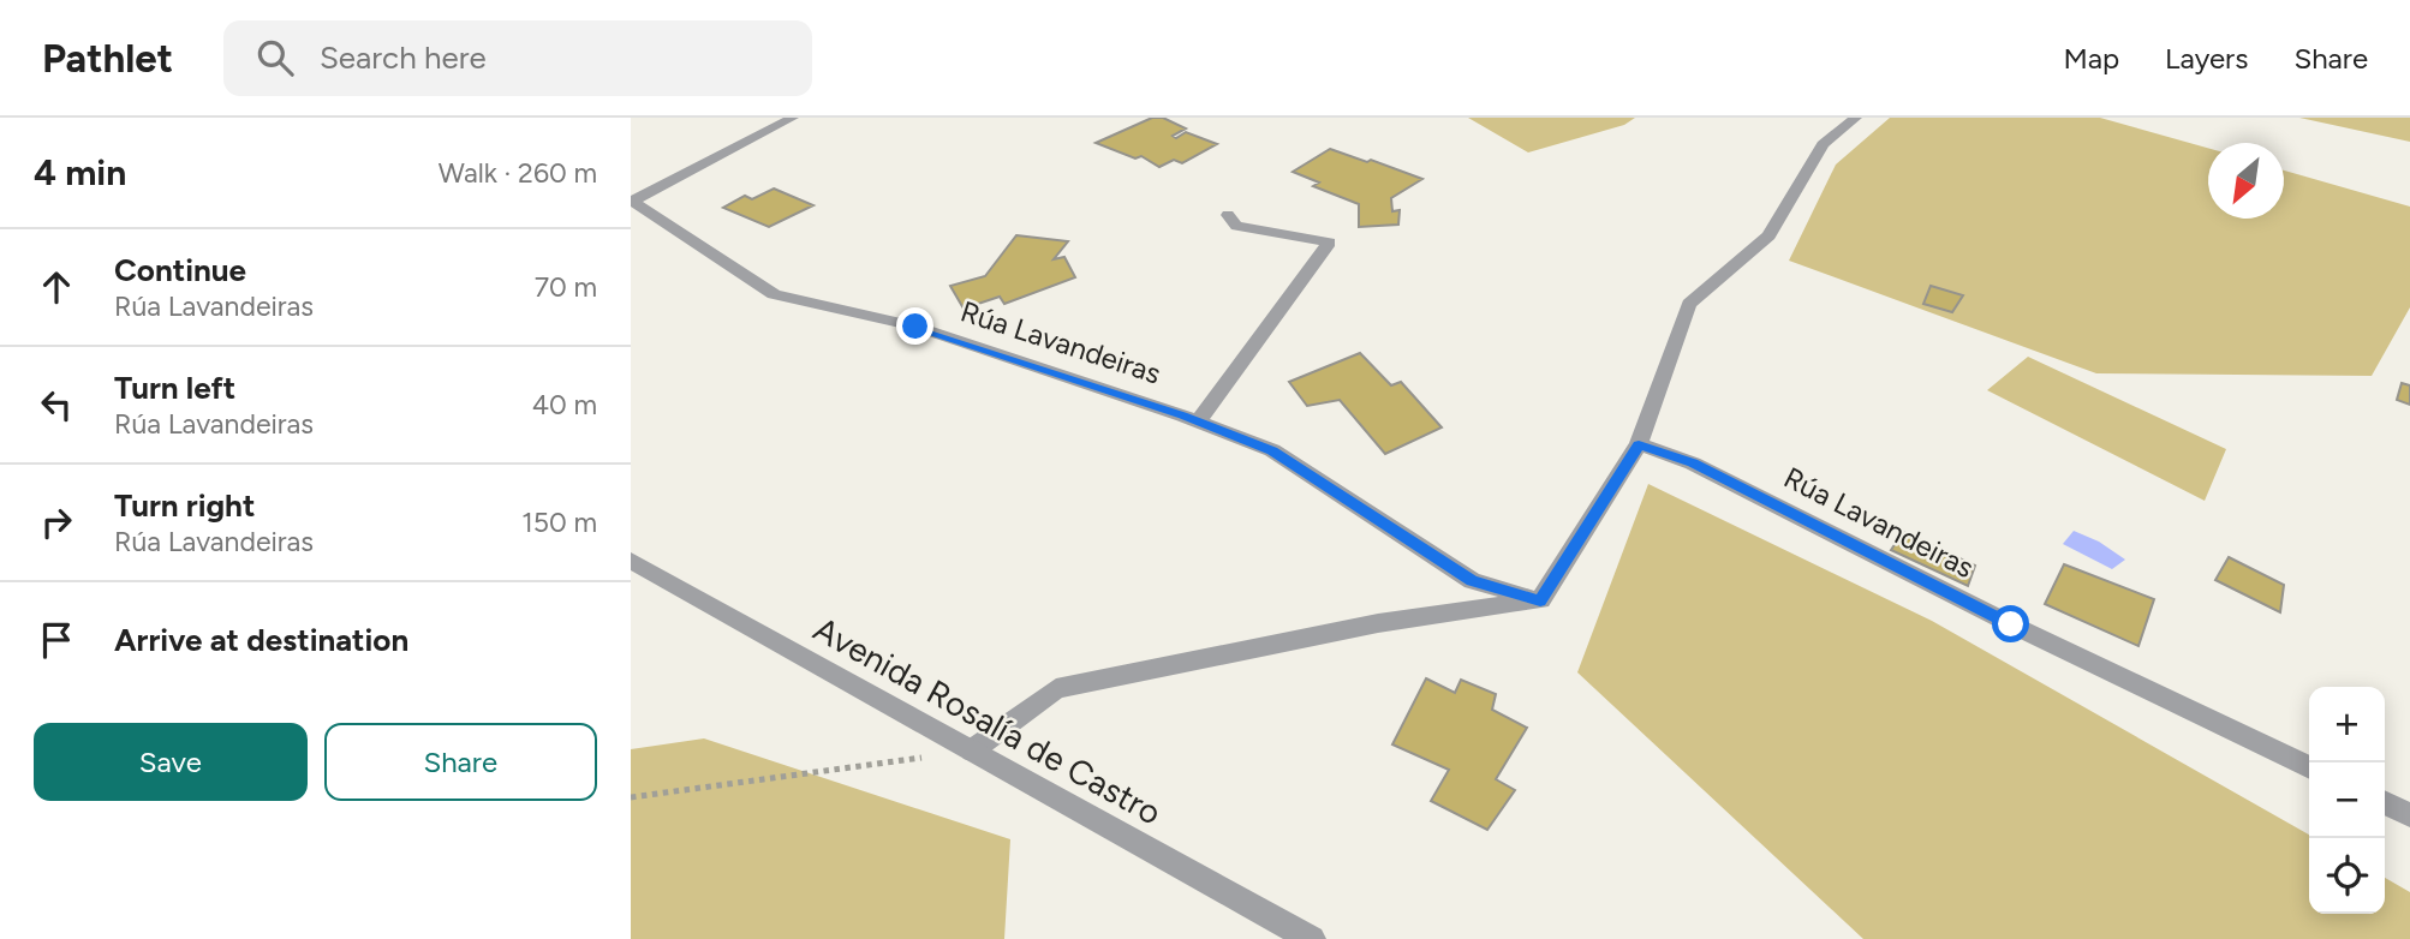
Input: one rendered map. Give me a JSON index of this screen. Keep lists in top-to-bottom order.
{
  "streets": {
    "street": ["Rúa Lavandeiras", "Avenida Rosalía de Castro"]
  },
  "north": "bottom left",
  "page": {
    "header": "Pathlet",
    "search": "Search here",
    "nav": ["Map", "Layers", "Share"],
    "heading": ["4 min", "Walk · 260 m"],
    "list": [
      ["Continue", "Rúa Lavandeiras", "70 m"],
      ["Turn left", "Rúa Lavandeiras", "40 m"],
      ["Turn right", "Rúa Lavandeiras", "150 m"],
      "Arrive at destination"
    ],
    "map_buttons": ["+", "−"],
    "buttons": ["Save", "Share"]
  }
}
